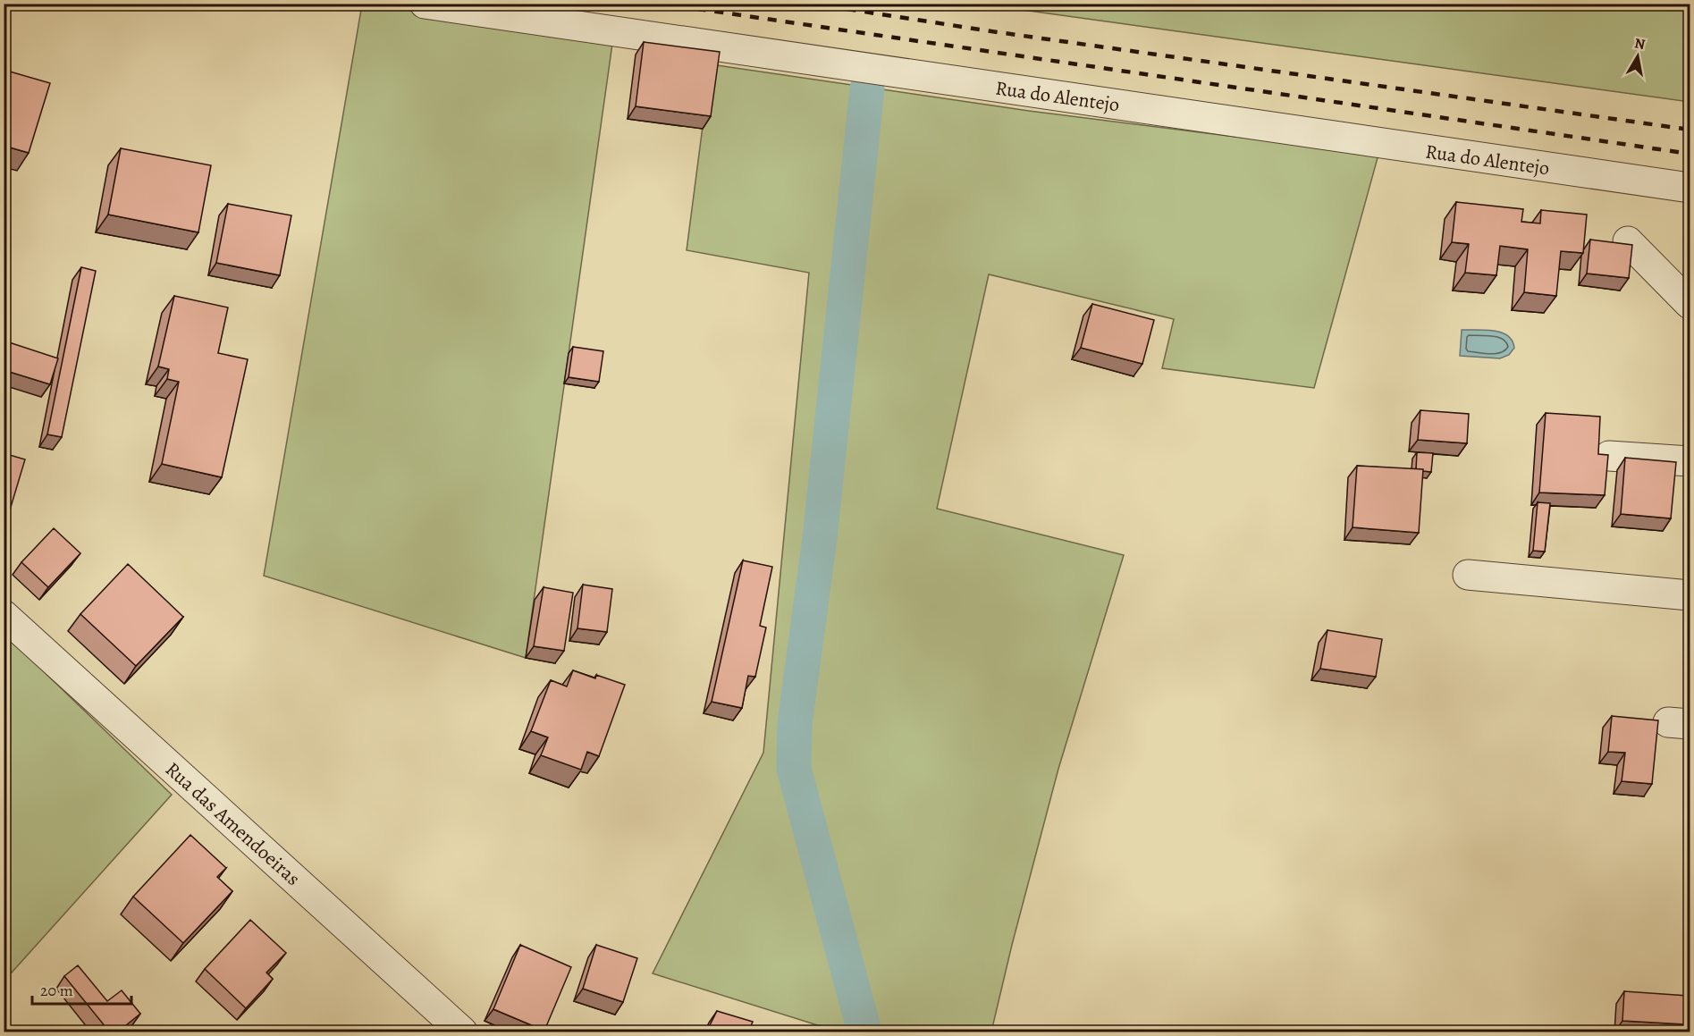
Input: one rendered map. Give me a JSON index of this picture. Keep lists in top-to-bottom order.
{
  "streets": {
    "street": ["Rua do Alentejo", "Rua das Amendoeiras"]
  },
  "scale_bar": "20 m",
  "north": "top"
}
